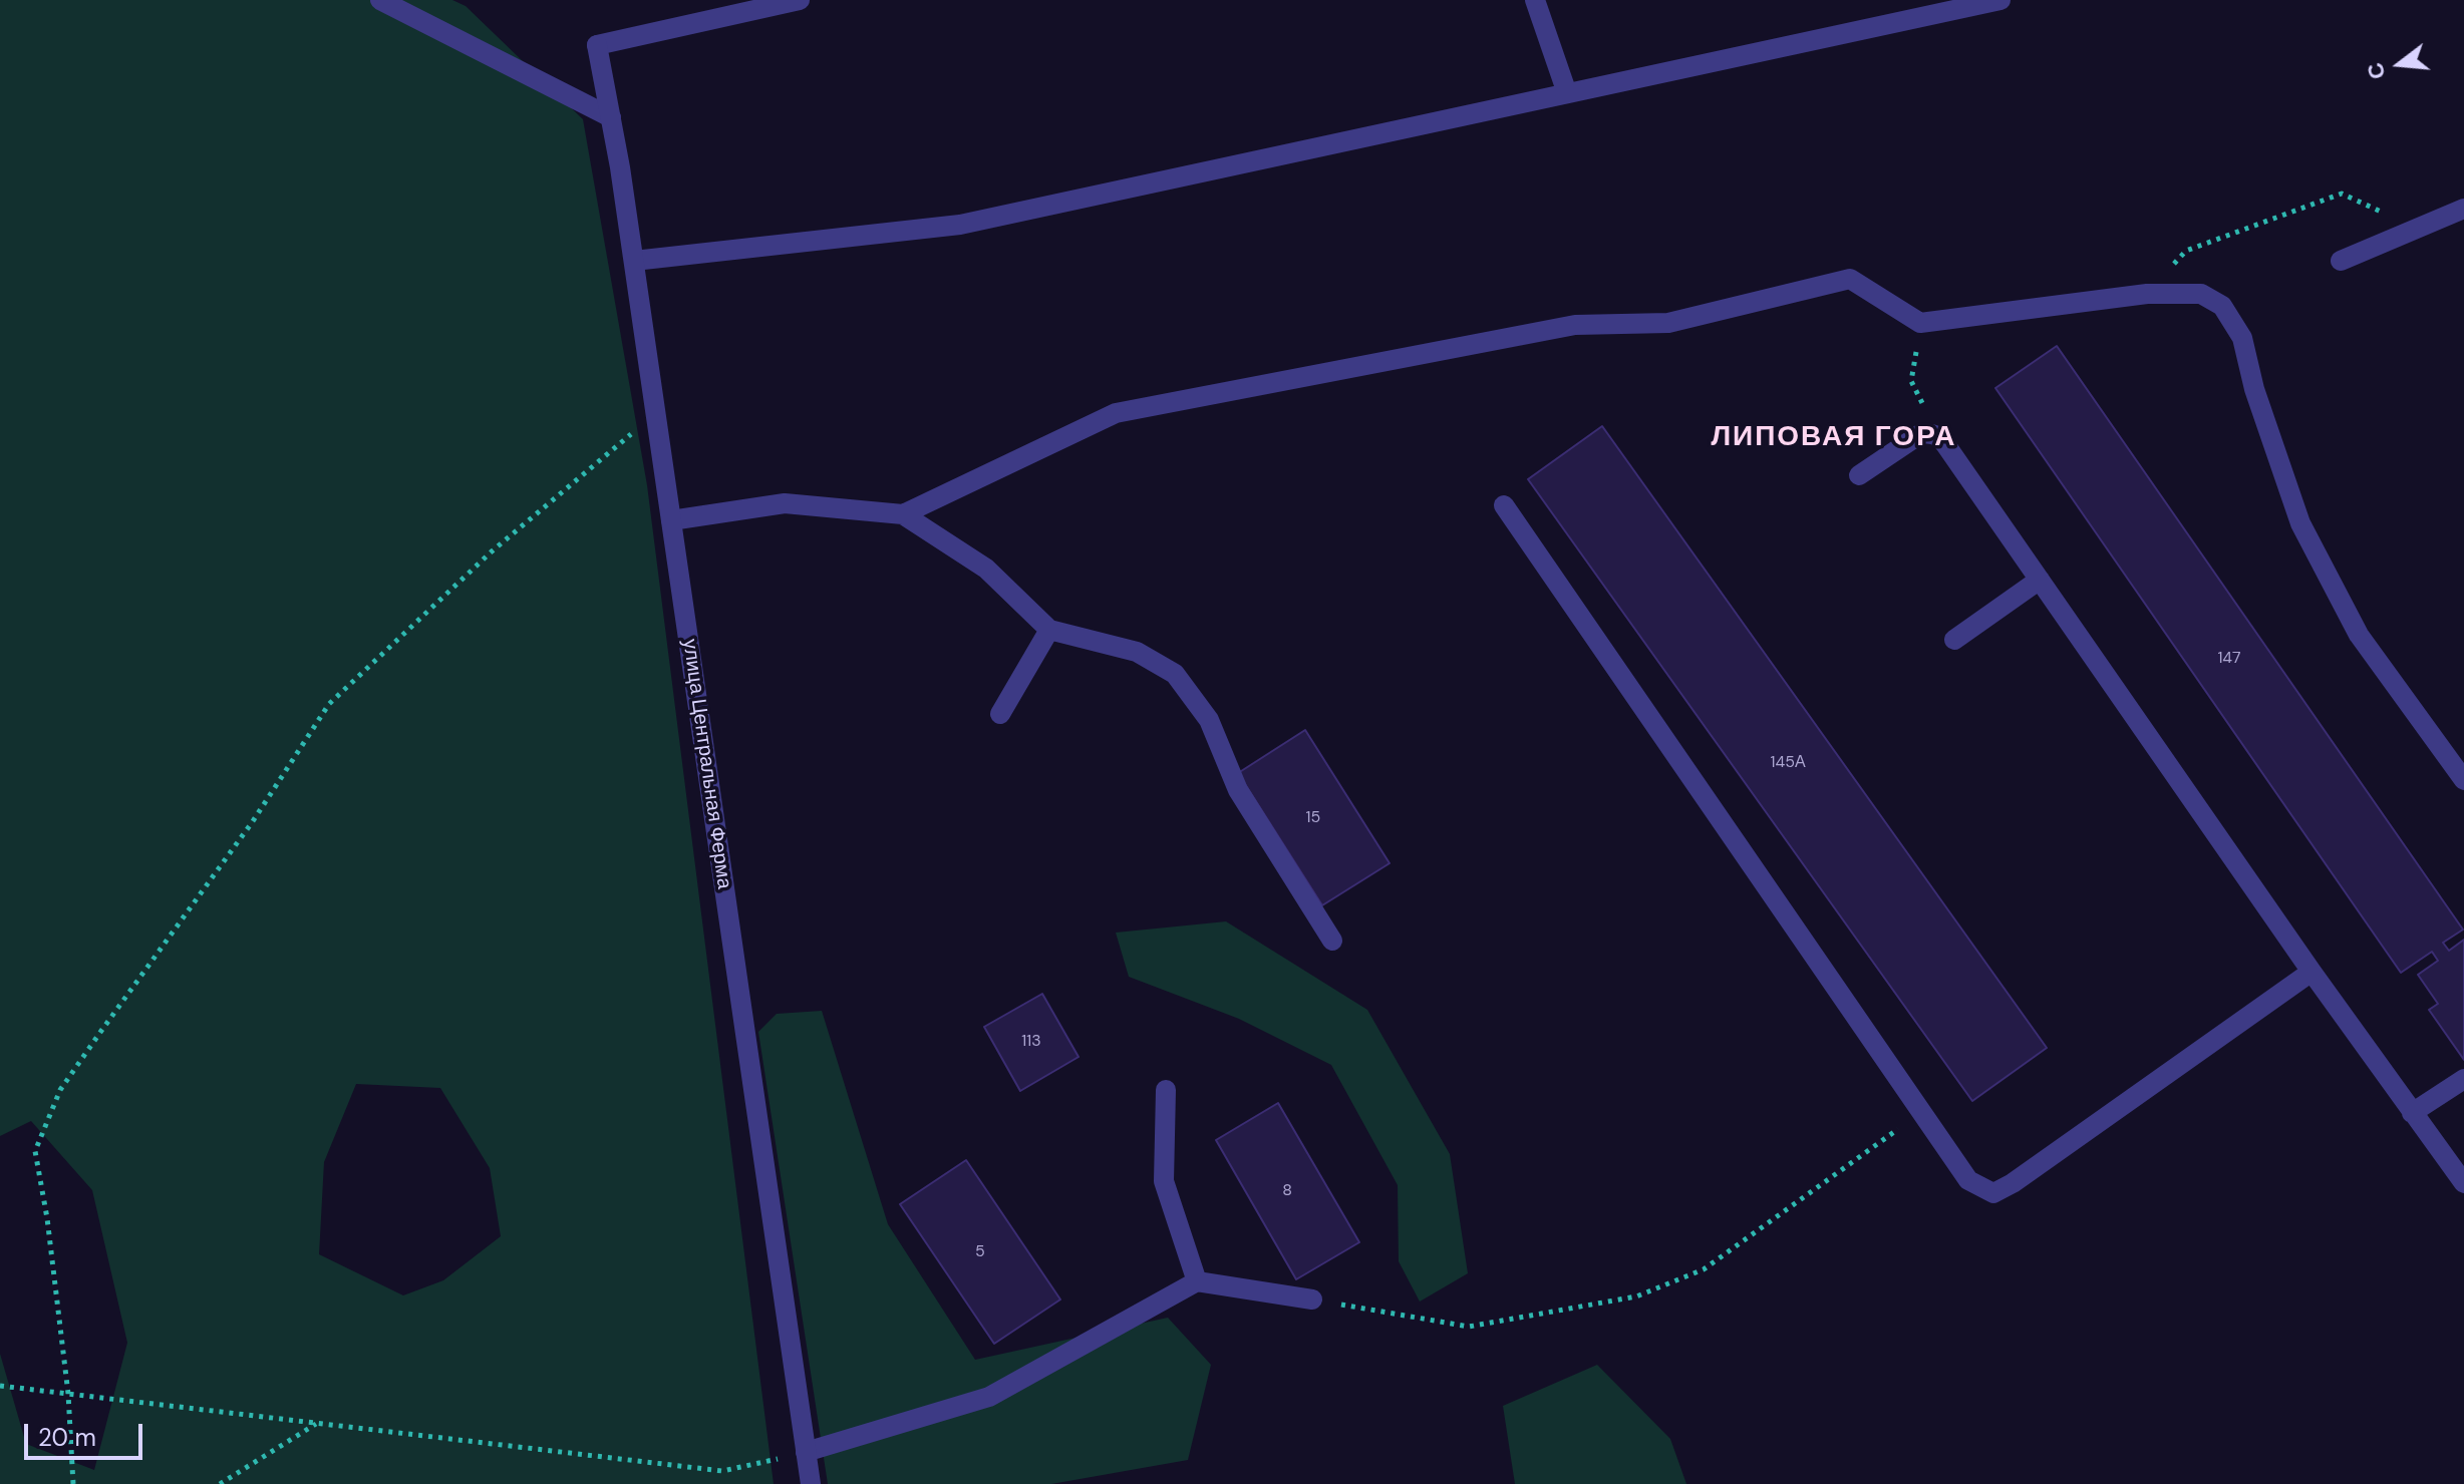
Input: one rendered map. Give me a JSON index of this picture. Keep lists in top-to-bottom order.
{
  "streets": {
    "street": ["улица Центральная Ферма"]
  },
  "districts": ["ЛИПОВАЯ ГОРА"],
  "house_numbers": [
    "147",
    "145А",
    "15",
    "113",
    "8",
    "5"
  ],
  "scale_bar": "20 m",
  "north": "left"
}
